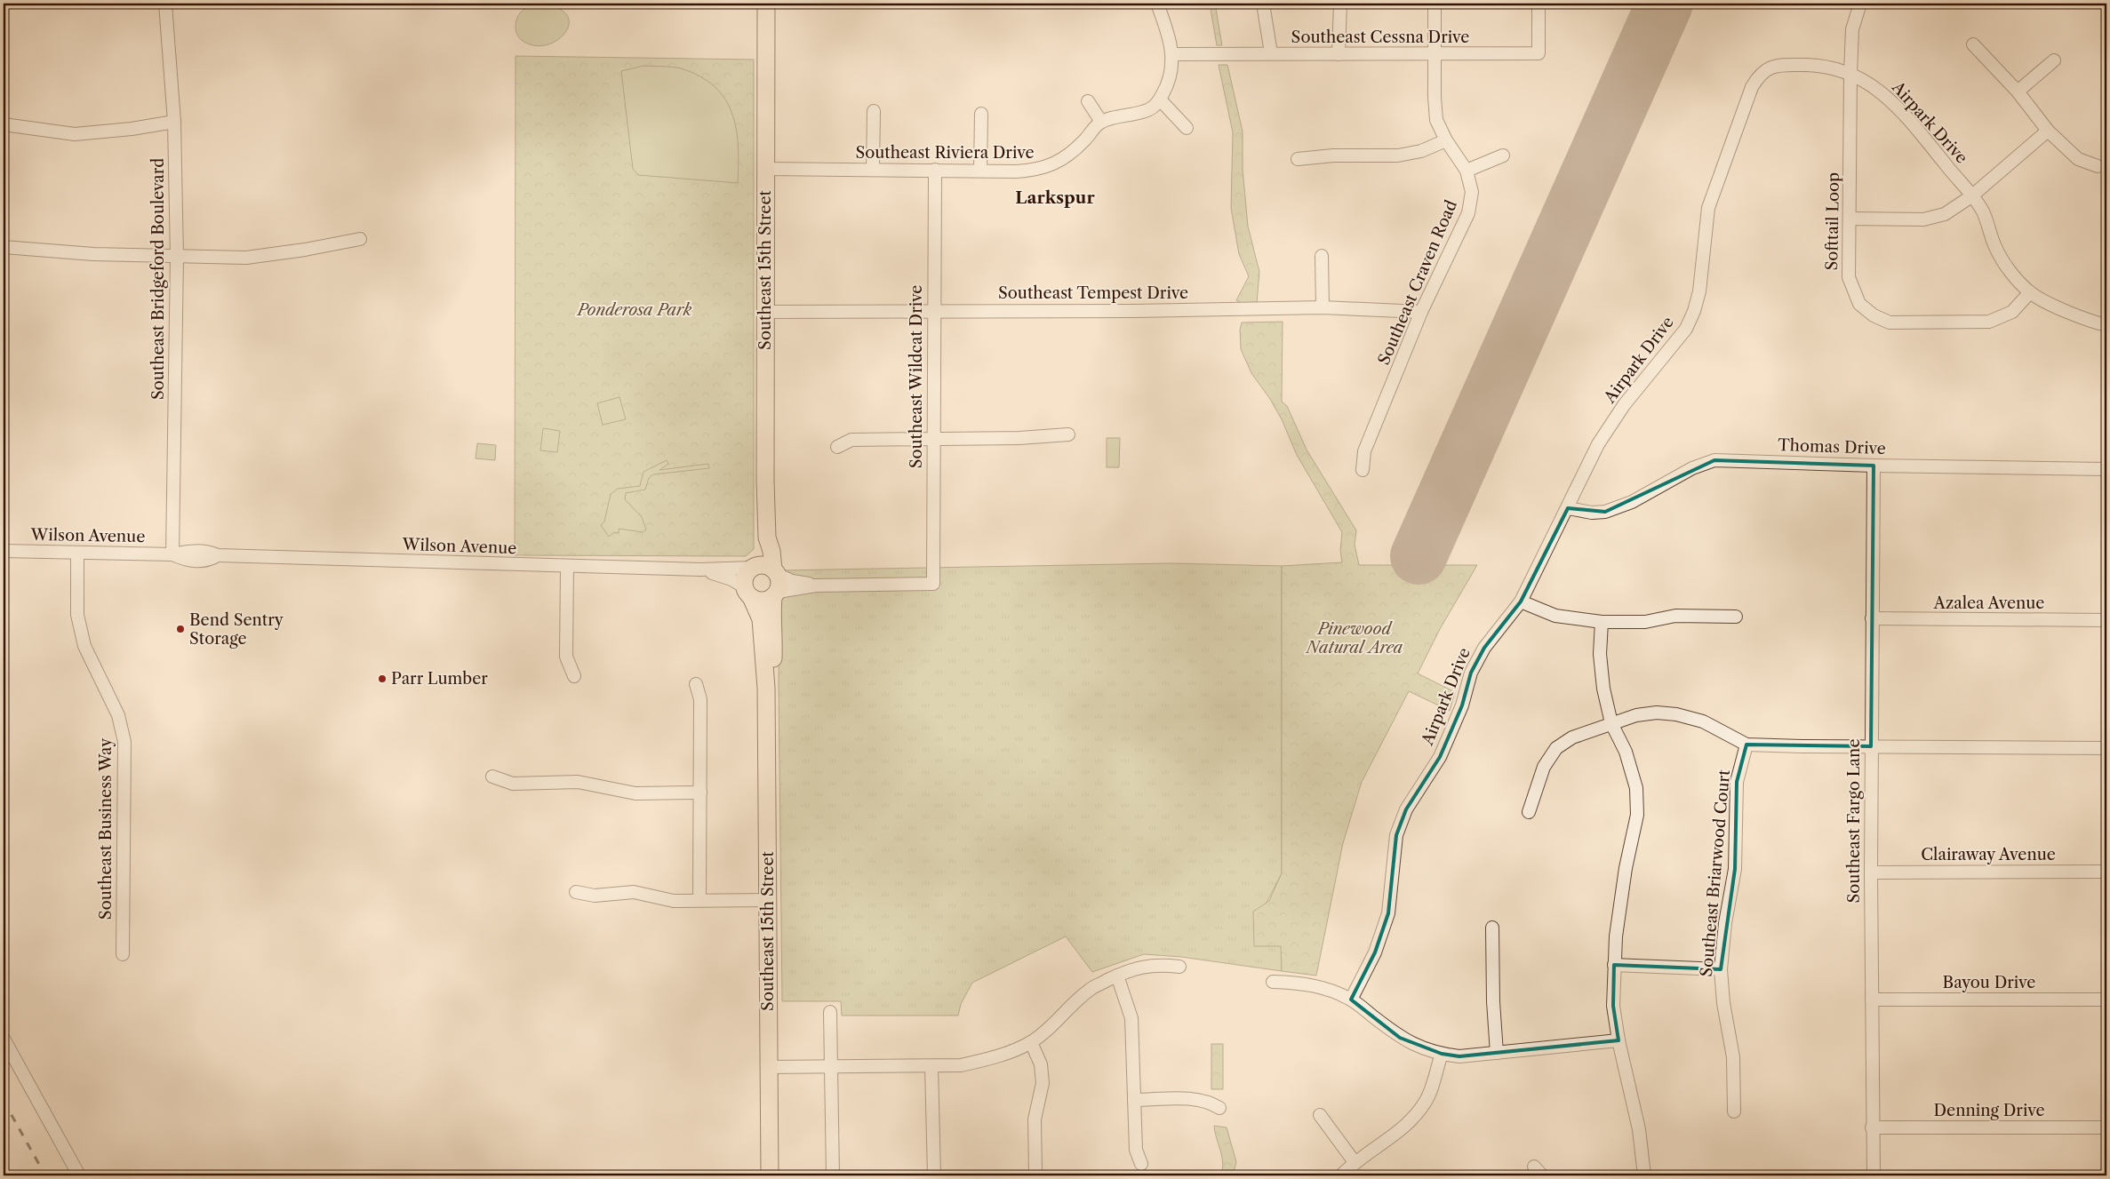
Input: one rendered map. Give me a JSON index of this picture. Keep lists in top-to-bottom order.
{
  "streets": {
    "main road": ["Southeast 15th Street"],
    "street": [
      "Southeast Cessna Drive",
      "Airpark Drive",
      "Southeast Riviera Drive",
      "Softtail Loop",
      "Southeast Bridgeford Boulevard",
      "Southeast Craven Road",
      "Southeast Tempest Drive",
      "Southeast Wildcat Drive",
      "Thomas Drive",
      "Wilson Avenue",
      "Azalea Avenue",
      "Southeast Fargo Lane",
      "Southeast Business Way",
      "Clairaway Avenue",
      "Southeast Briarwood Court",
      "Bayou Drive",
      "Denning Drive"
    ]
  },
  "crossings": [
    ["Southeast Cessna Drive", "Southeast Craven Road"],
    ["Airpark Drive", "Softtail Loop"],
    ["Airpark Drive", "Thomas Drive"],
    ["Southeast Riviera Drive", "Southeast 15th Street"],
    ["Southeast Riviera Drive", "Southeast Wildcat Drive"],
    ["Southeast 15th Street", "Southeast Tempest Drive"],
    ["Southeast 15th Street", "Wilson Avenue"],
    ["Southeast Bridgeford Boulevard", "Wilson Avenue"],
    ["Southeast Craven Road", "Southeast Tempest Drive"],
    ["Southeast Tempest Drive", "Southeast Wildcat Drive"],
    ["Thomas Drive", "Southeast Fargo Lane"],
    ["Wilson Avenue", "Southeast Business Way"],
    ["Azalea Avenue", "Southeast Fargo Lane"],
    ["Southeast Fargo Lane", "Clairaway Avenue"],
    ["Southeast Fargo Lane", "Bayou Drive"],
    ["Southeast Fargo Lane", "Denning Drive"]
  ],
  "districts": ["Larkspur"],
  "parks": ["Ponderosa Park", "Pinewood Natural Area"],
  "places": ["Bend Sentry Storage", "Parr Lumber"]
}
